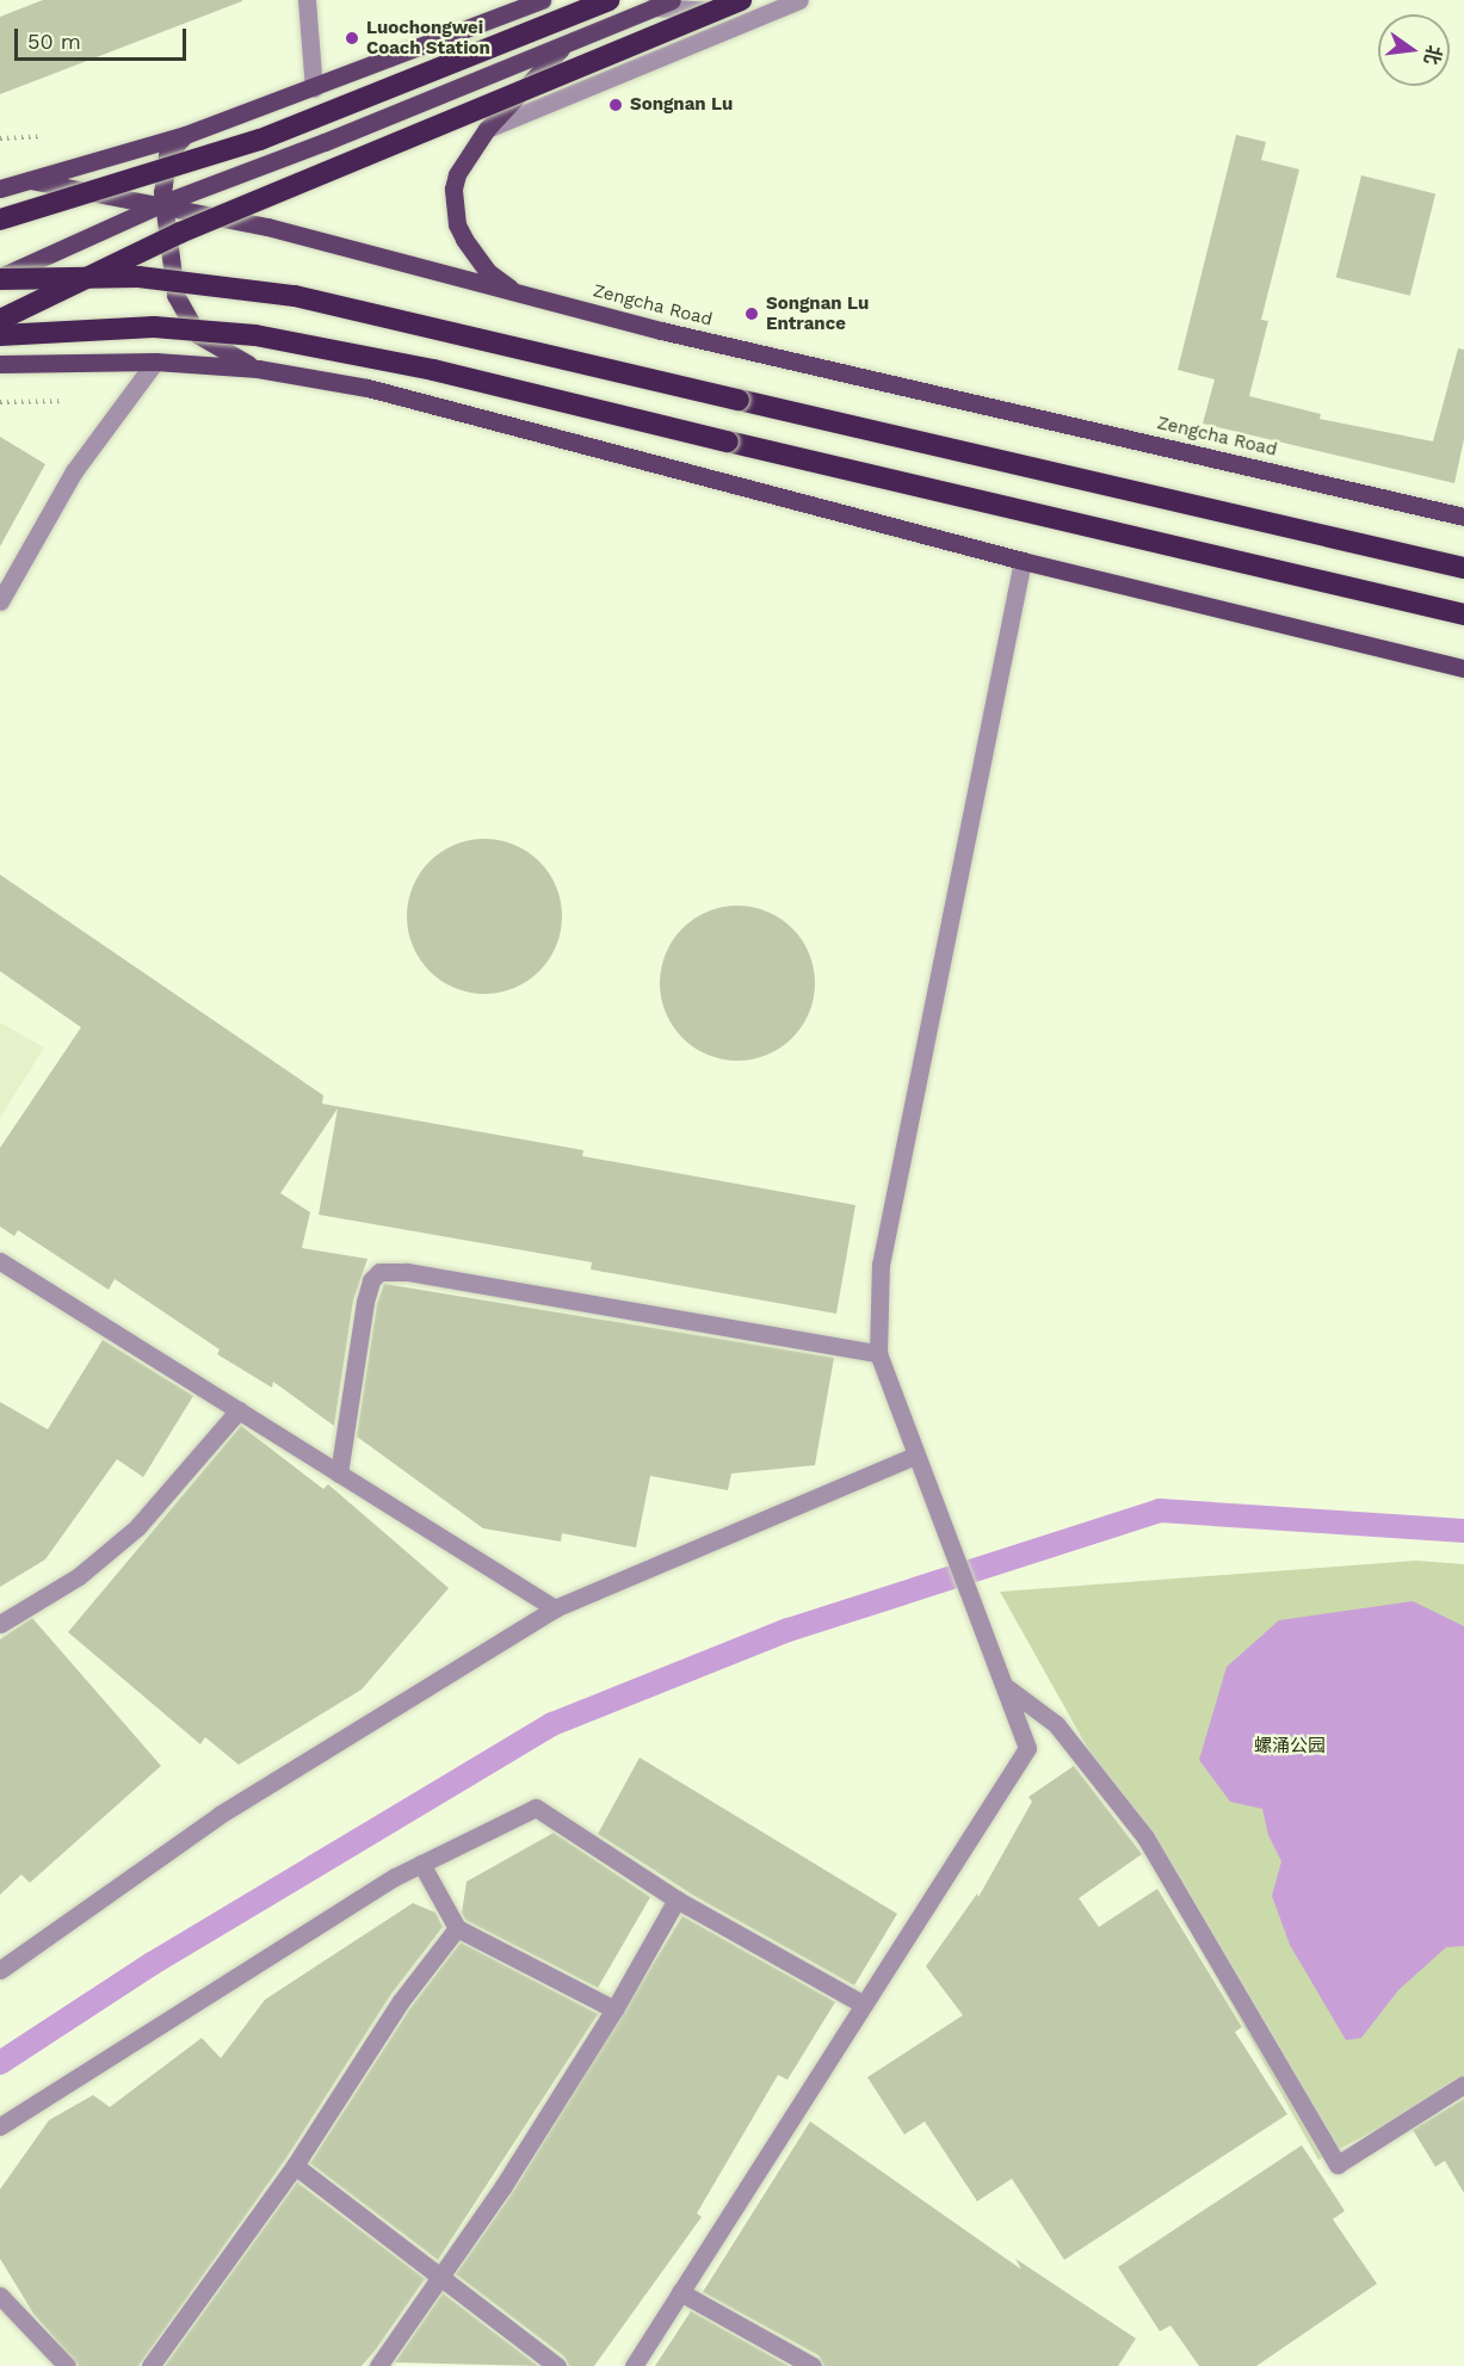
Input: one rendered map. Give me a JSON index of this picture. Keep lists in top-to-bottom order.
{
  "streets": {
    "main road": ["Zengcha Road"]
  },
  "parks": ["螺涌公园"],
  "places": ["Luochongwei Coach Station", "Songnan Lu", "Songnan Lu Entrance"],
  "scale_bar": "50 m",
  "north": "right"
}
